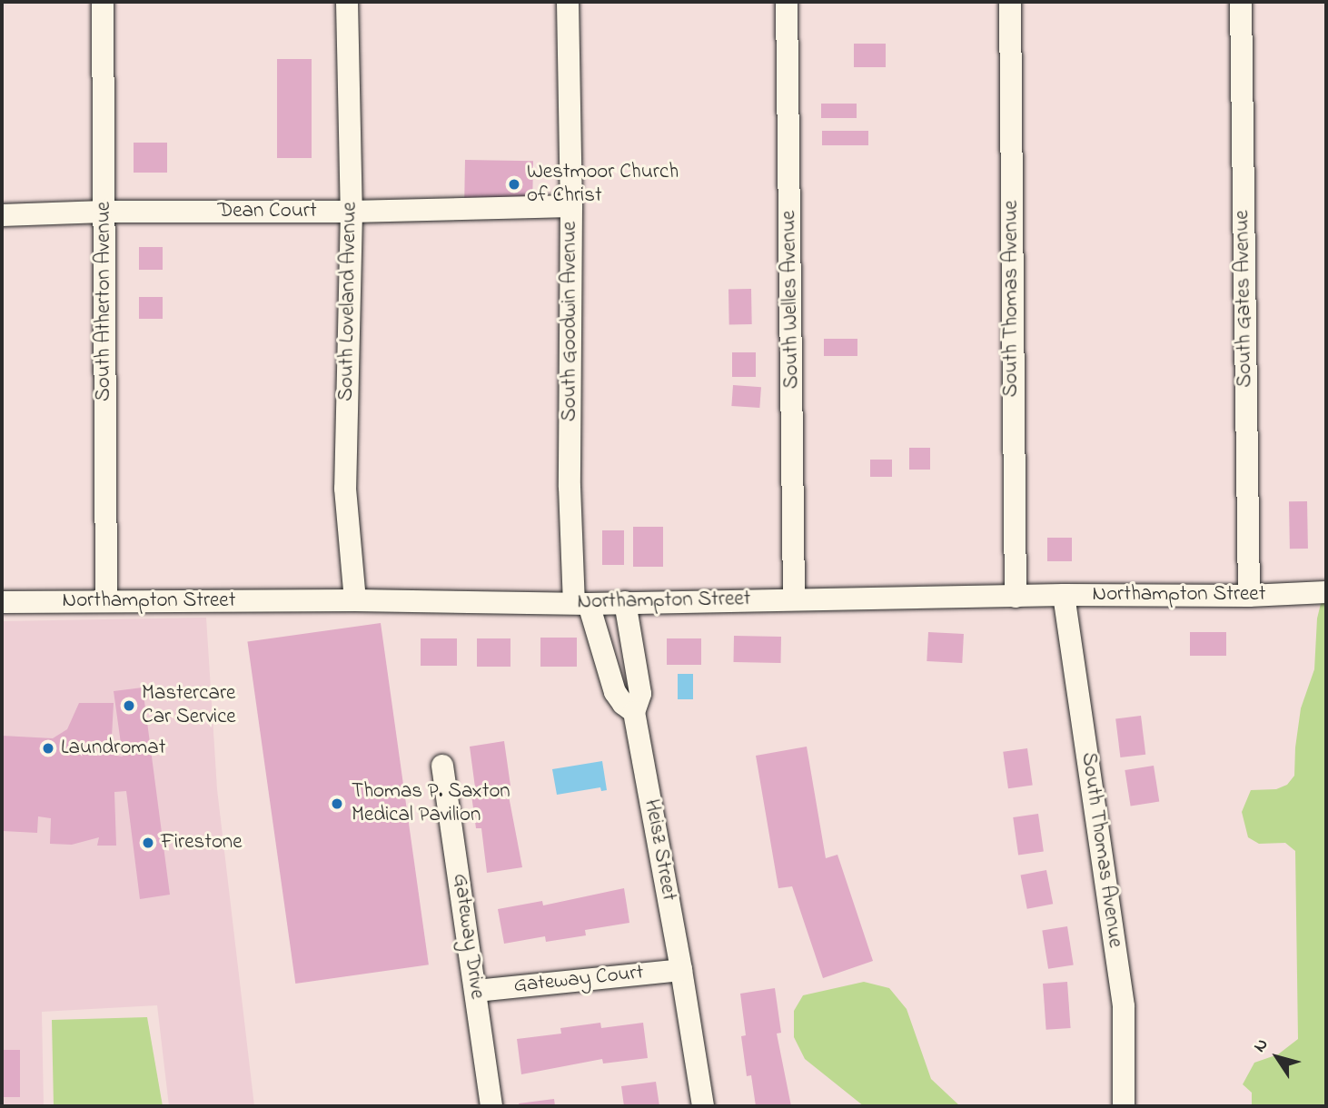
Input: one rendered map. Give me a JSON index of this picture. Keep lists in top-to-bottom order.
{
  "streets": {
    "street": [
      "Dean Court",
      "South Thomas Avenue",
      "South Gates Avenue",
      "South Welles Avenue",
      "South Atherton Avenue",
      "South Loveland Avenue",
      "South Goodwin Avenue",
      "Northampton Street",
      "Heisz Street",
      "Gateway Drive",
      "Gateway Court"
    ]
  },
  "crossings": [
    ["Dean Court", "South Atherton Avenue"],
    ["Dean Court", "South Loveland Avenue"],
    ["Dean Court", "South Goodwin Avenue"],
    ["South Thomas Avenue", "Northampton Street"],
    ["South Gates Avenue", "Northampton Street"],
    ["South Welles Avenue", "Northampton Street"],
    ["South Atherton Avenue", "Northampton Street"],
    ["South Loveland Avenue", "Northampton Street"],
    ["South Goodwin Avenue", "Northampton Street"],
    ["Heisz Street", "Gateway Court"],
    ["Gateway Drive", "Gateway Court"]
  ],
  "places": [
    "Westmoor Church of Christ",
    "Mastercare Car Service",
    "Laundromat",
    "Thomas P. Saxton Medical Pavilion",
    "Firestone"
  ],
  "north": "top left"
}
